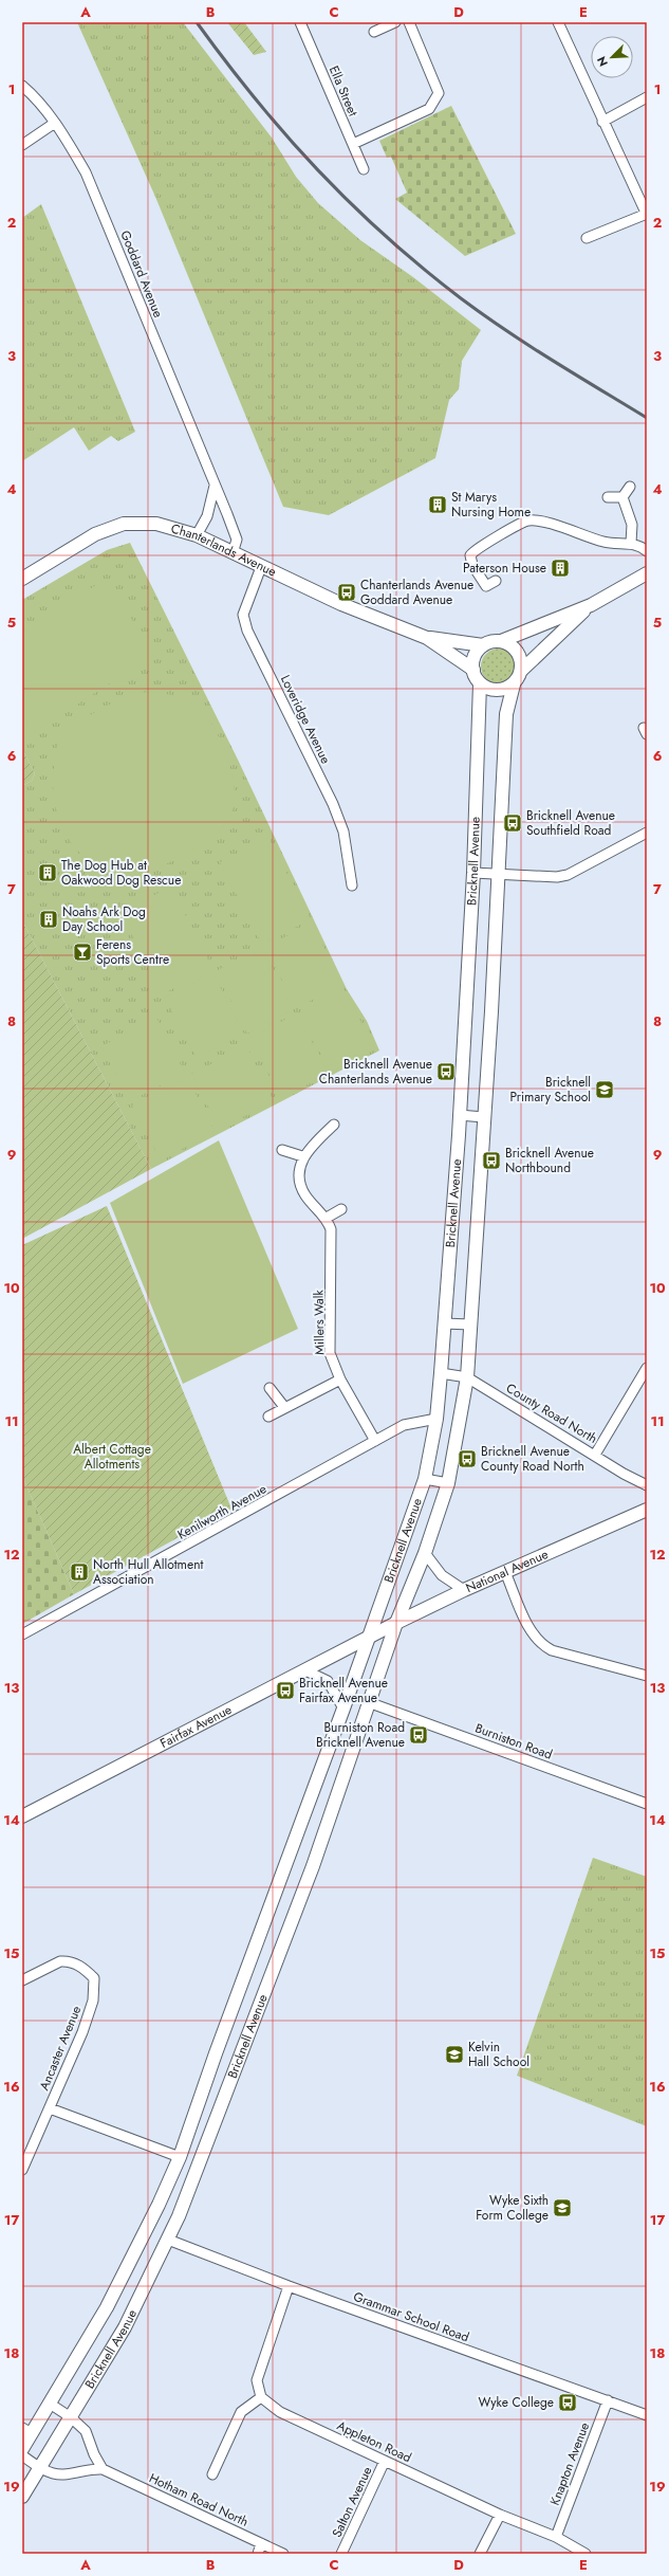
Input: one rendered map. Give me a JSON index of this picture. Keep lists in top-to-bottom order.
{
  "streets": {
    "street": [
      "Ella Street",
      "Goddard Avenue",
      "Chanterlands Avenue",
      "Loveridge Avenue",
      "Bricknell Avenue",
      "Millers Walk",
      "County Road North",
      "Kenilworth Avenue",
      "National Avenue",
      "Fairfax Avenue",
      "Burniston Road",
      "Ancaster Avenue",
      "Grammar School Road",
      "Appleton Road",
      "Knapton Avenue",
      "Hotham Road North",
      "Salton Avenue"
    ]
  },
  "crossings": [
    ["Goddard Avenue", "Chanterlands Avenue"],
    ["Chanterlands Avenue", "Loveridge Avenue"],
    ["Chanterlands Avenue", "Bricknell Avenue"],
    ["Bricknell Avenue", "County Road North"],
    ["Bricknell Avenue", "Kenilworth Avenue"],
    ["Bricknell Avenue", "National Avenue"],
    ["Bricknell Avenue", "Fairfax Avenue"],
    ["Bricknell Avenue", "Burniston Road"],
    ["Bricknell Avenue", "Ancaster Avenue"],
    ["Bricknell Avenue", "Grammar School Road"],
    ["Bricknell Avenue", "Hotham Road North"],
    ["Millers Walk", "Kenilworth Avenue"],
    ["National Avenue", "Fairfax Avenue"],
    ["Grammar School Road", "Knapton Avenue"],
    ["Appleton Road", "Knapton Avenue"],
    ["Appleton Road", "Salton Avenue"]
  ],
  "parks": ["Albert Cottage Allotments"],
  "places": {
    "building": [
      "St Marys Nursing Home",
      "Paterson House",
      "The Dog Hub at Oakwood Dog Rescue",
      "Noahs Ark Dog Day School",
      "North Hull Allotment Association"
    ],
    "bus stop": [
      "Chanterlands Avenue Goddard Avenue",
      "Bricknell Avenue Southfield Road",
      "Bricknell Avenue Chanterlands Avenue",
      "Bricknell Avenue Northbound",
      "Bricknell Avenue County Road North",
      "Bricknell Avenue Fairfax Avenue",
      "Burniston Road Bricknell Avenue",
      "Wyke College"
    ],
    "bar": ["Ferens Sports Centre"],
    "school or university": ["Bricknell Primary School", "Kelvin Hall School", "Wyke Sixth Form College"]
  },
  "north": "bottom left",
  "grid": {
    "columns": [
      "A",
      "B",
      "C",
      "D",
      "E"
    ],
    "rows": [
      "1",
      "2",
      "3",
      "4",
      "5",
      "6",
      "7",
      "8",
      "9",
      "10",
      "11",
      "12",
      "13",
      "14",
      "15",
      "16",
      "17",
      "18",
      "19"
    ]
  }
}
